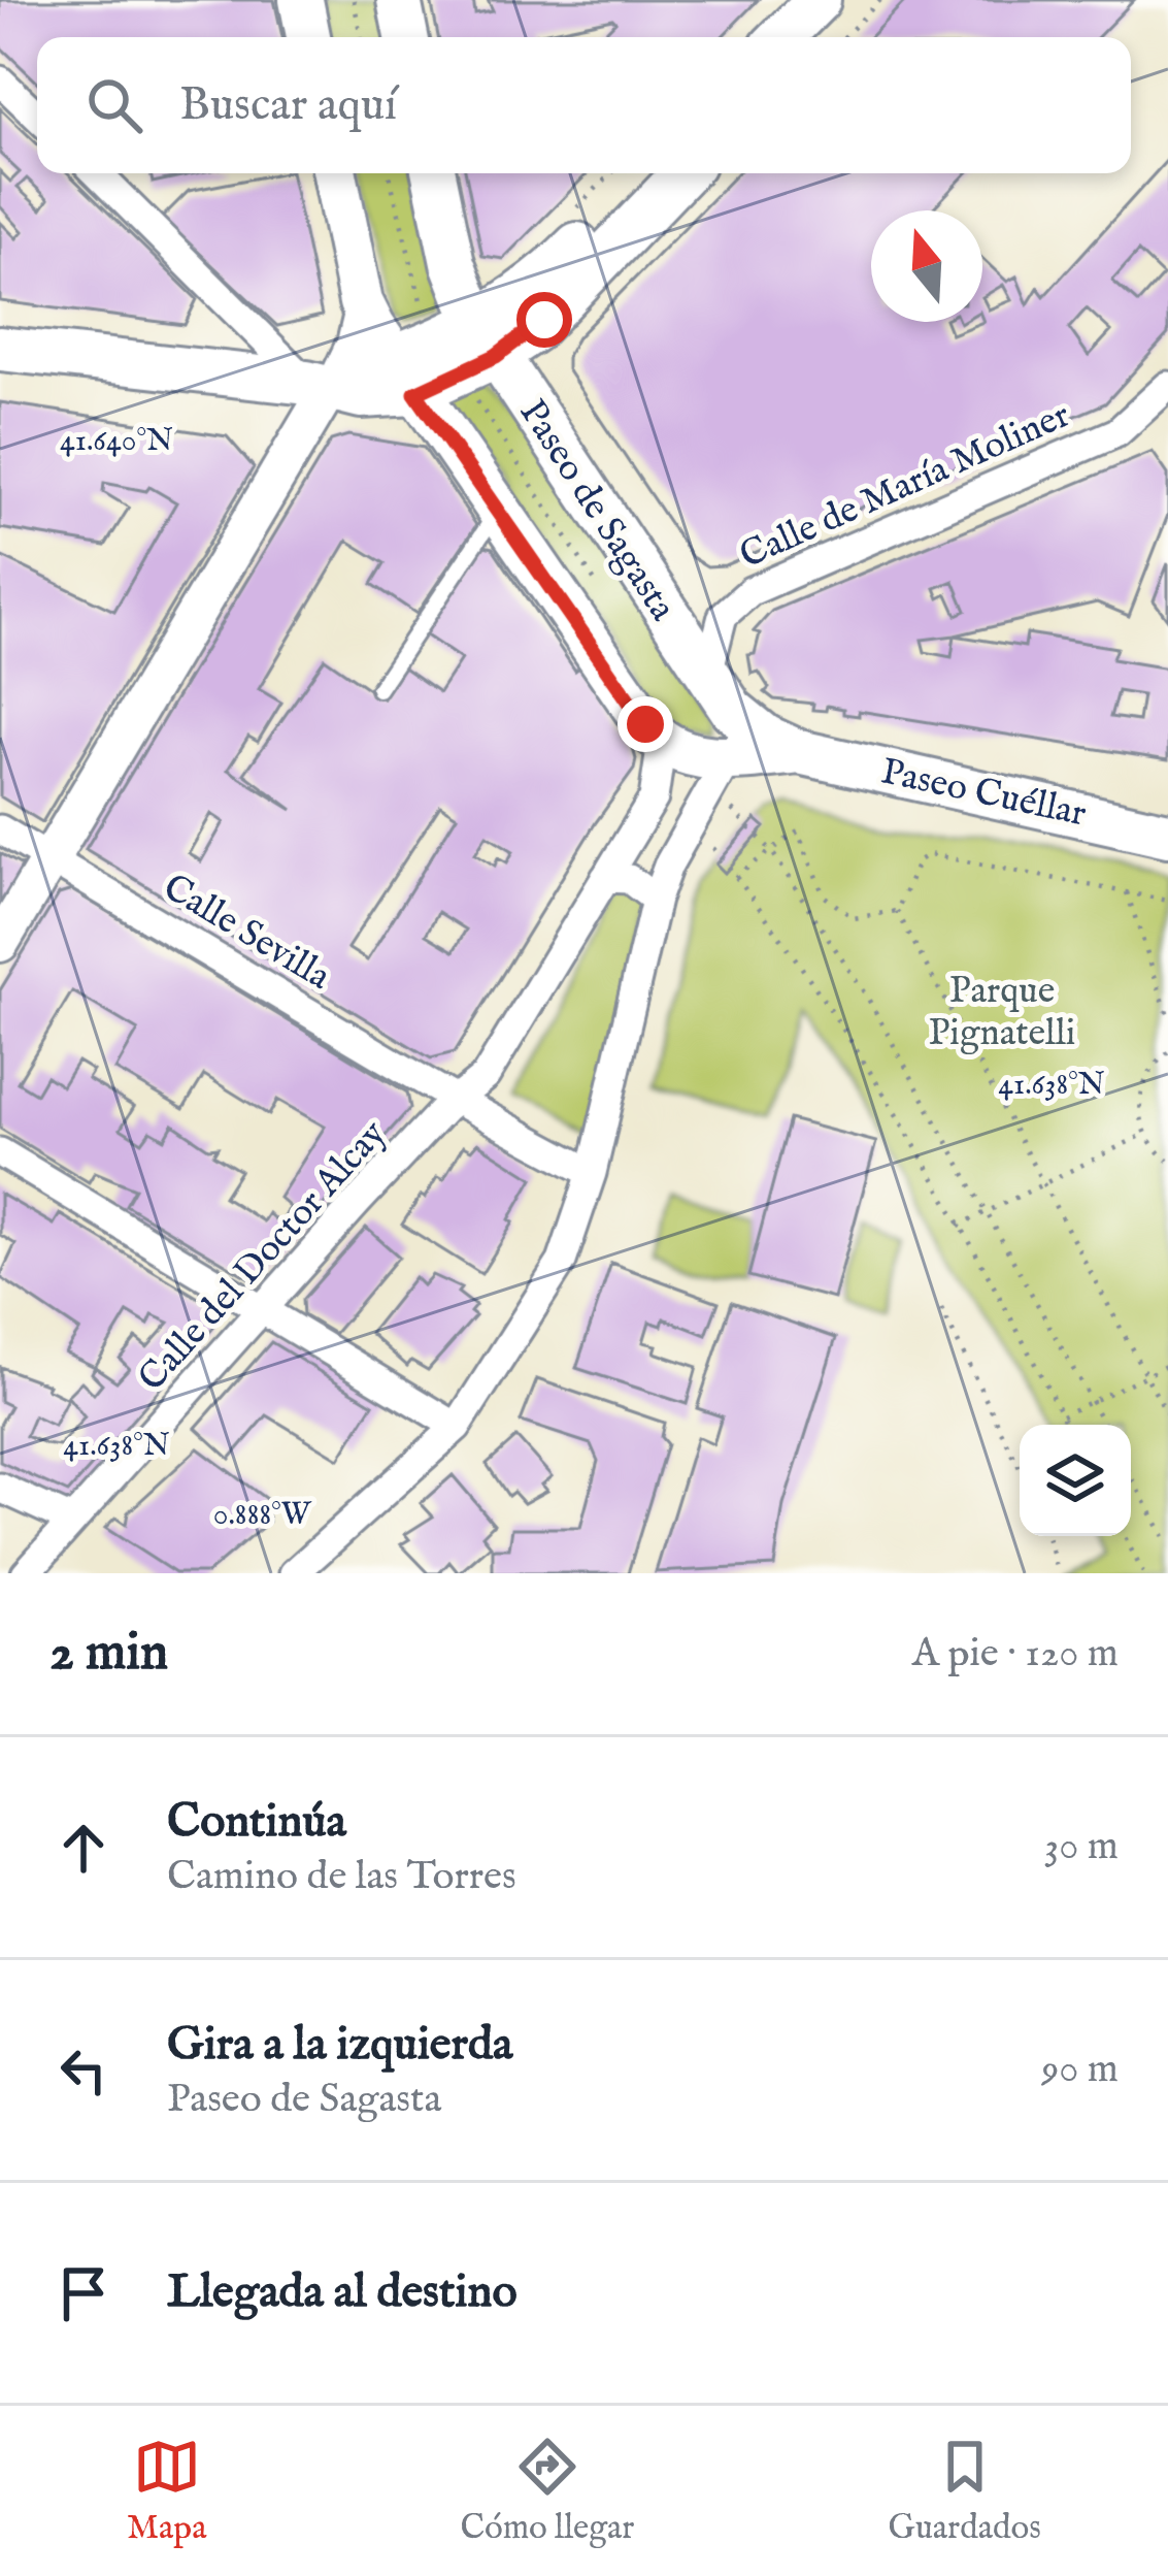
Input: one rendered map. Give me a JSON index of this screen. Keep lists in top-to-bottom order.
{
  "streets": {
    "main road": ["Paseo de Sagasta", "Paseo Cuéllar"],
    "street": ["Calle de María Moliner", "Calle Sevilla", "Calle del Doctor Alcay"]
  },
  "crossings": [
    ["Calle de María Moliner", "Paseo de Sagasta"],
    ["Calle de María Moliner", "Paseo Cuéllar"],
    ["Paseo de Sagasta", "Paseo Cuéllar"],
    ["Paseo de Sagasta", "Calle del Doctor Alcay"],
    ["Calle Sevilla", "Calle del Doctor Alcay"]
  ],
  "parks": ["Parque Pignatelli"],
  "north": "top",
  "page": {
    "search": "Buscar aquí",
    "heading": ["2 min", "A pie · 120 m"],
    "list": [
      ["Continúa", "Camino de las Torres", "30 m"],
      ["Gira a la izquierda", "Paseo de Sagasta", "90 m"],
      "Llegada al destino"
    ],
    "nav": ["Mapa", "Cómo llegar", "Guardados"]
  },
  "coordinates": ["41.640°N", "41.638°N", "0.888°W"]
}
